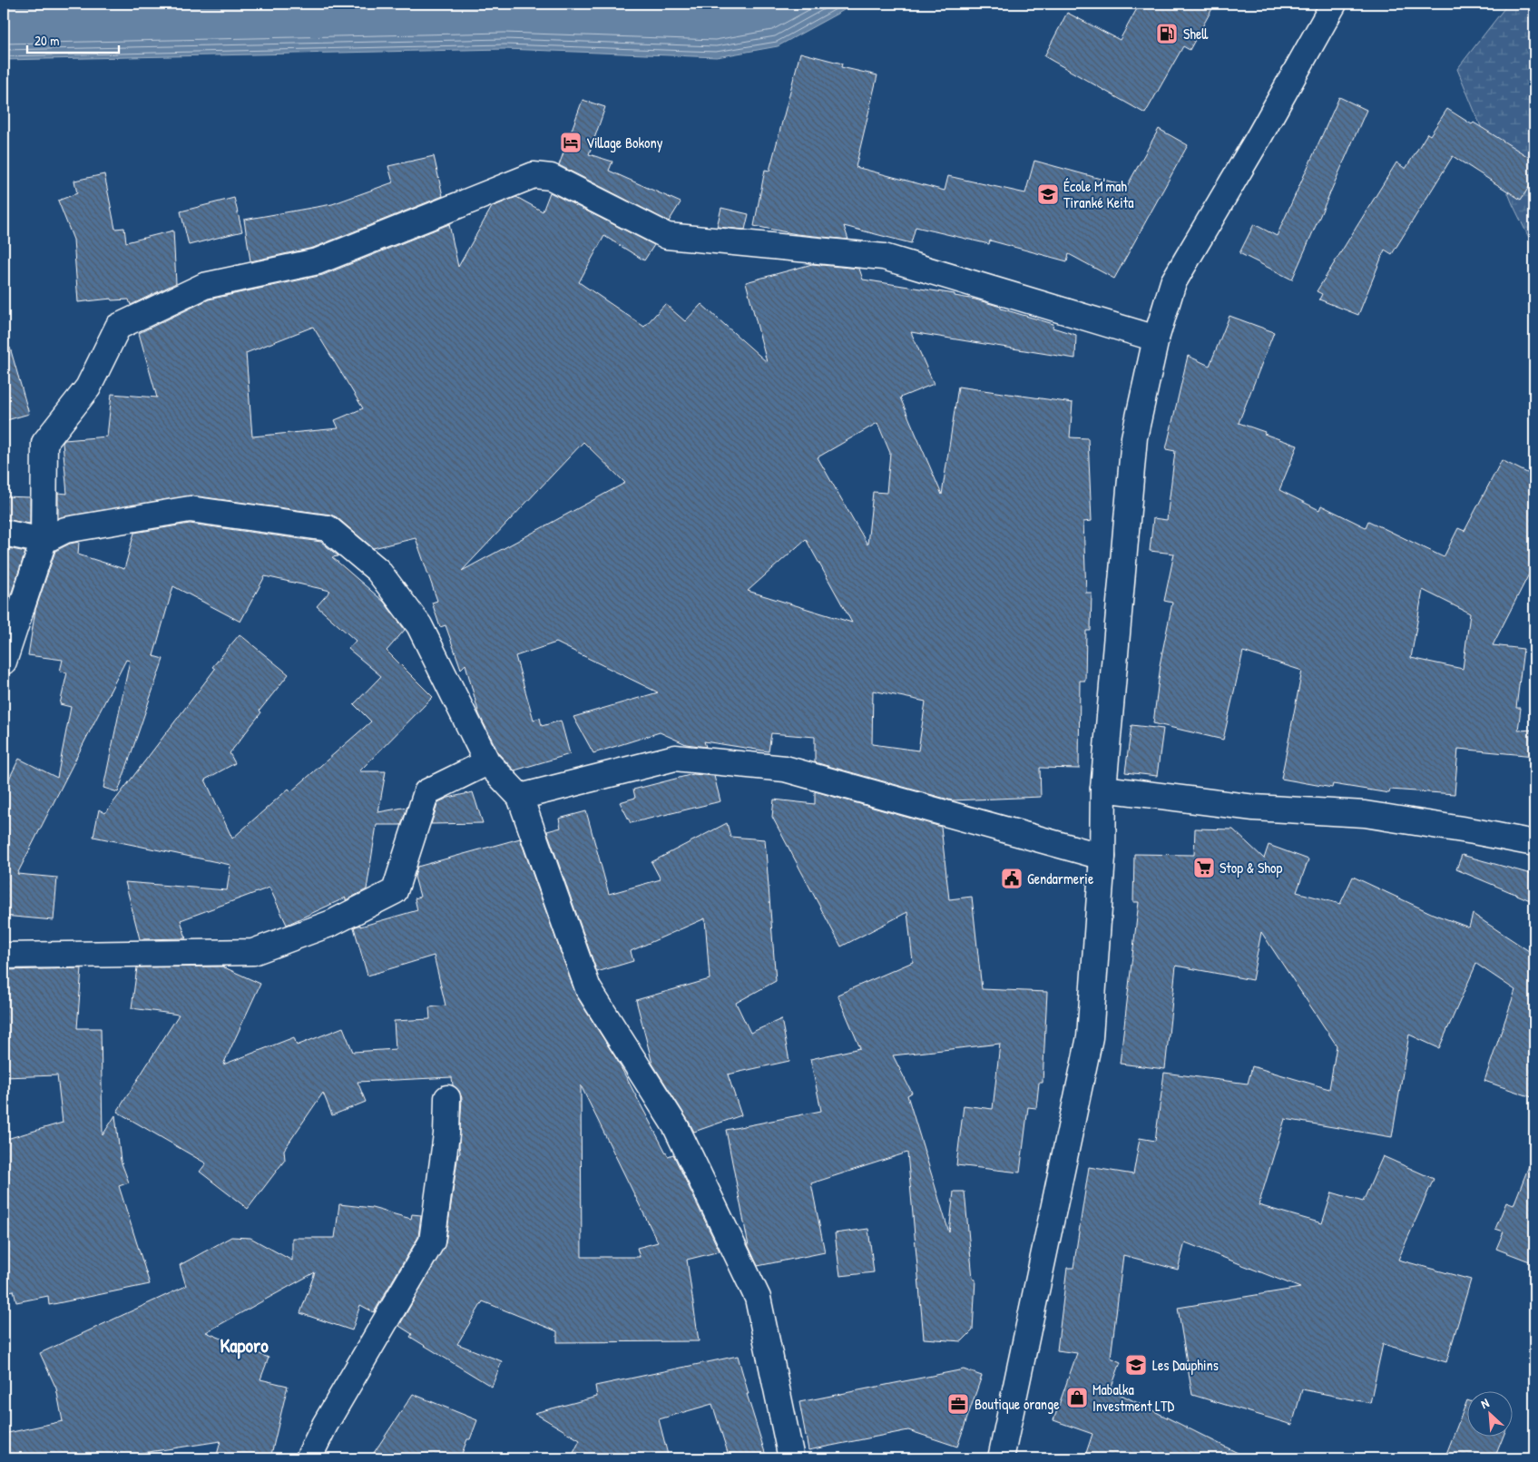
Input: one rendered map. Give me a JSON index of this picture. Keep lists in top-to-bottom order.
{
  "districts": ["Kaporo"],
  "places": {
    "fuel station": ["Shell"],
    "hotel": ["Village Bokony"],
    "school or university": ["École M'mah Tiranké Keita", "Les Dauphins"],
    "supermarket": ["Stop & Shop"],
    "public building": ["Gendarmerie"],
    "shop": ["Mabalka Investment LTD"],
    "office": ["Boutique orange"]
  },
  "scale_bar": "20 m",
  "north": "top left"
}
